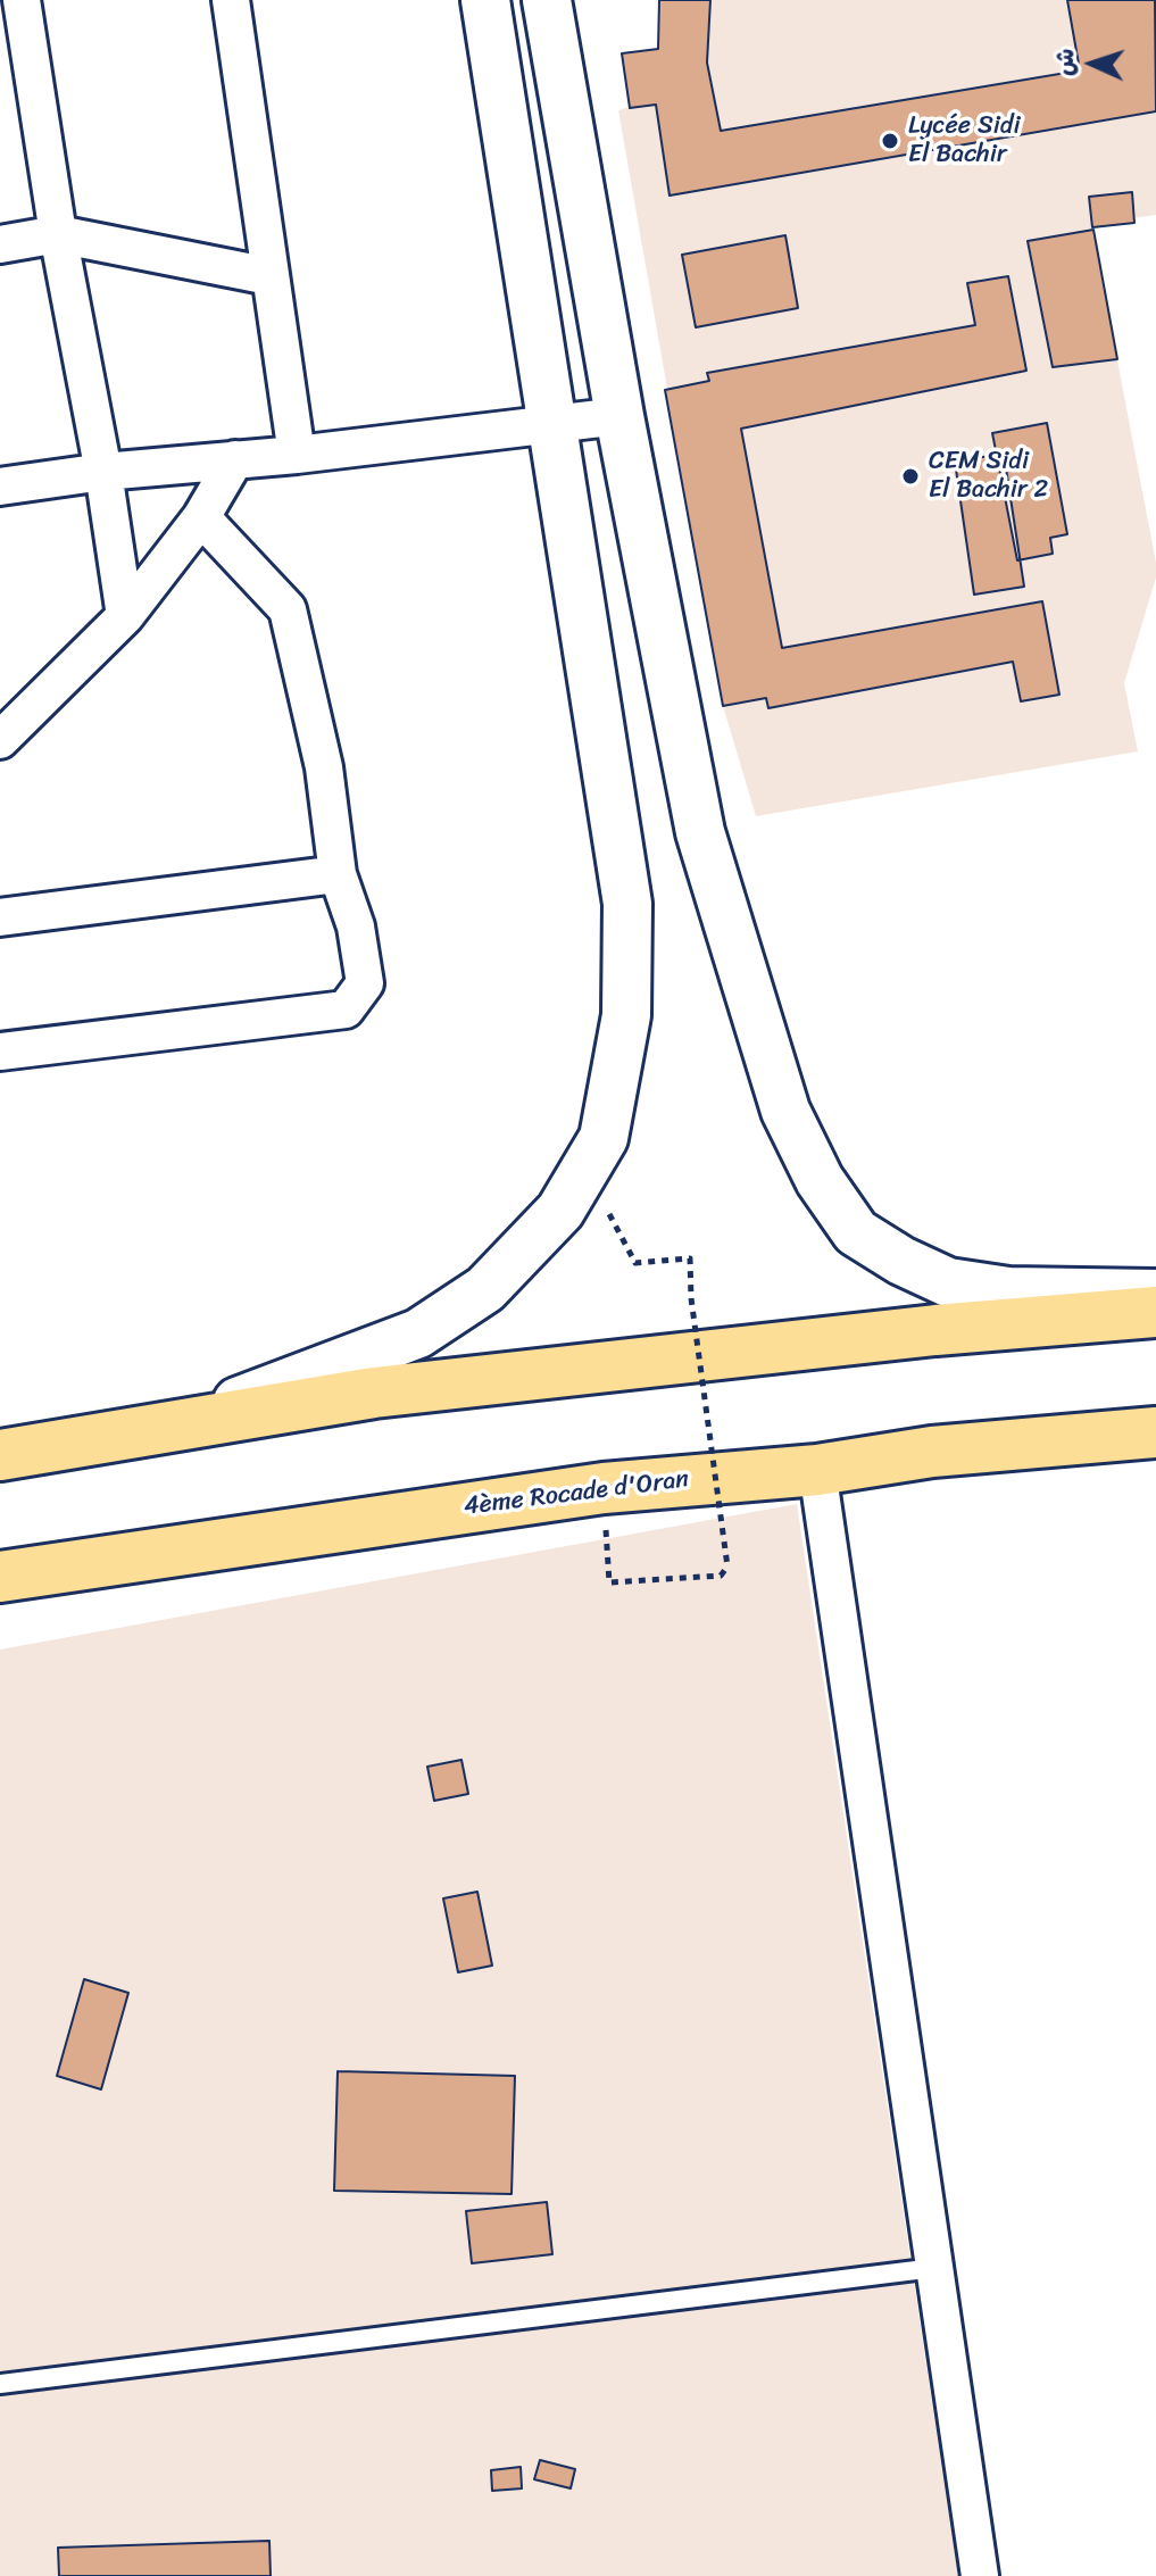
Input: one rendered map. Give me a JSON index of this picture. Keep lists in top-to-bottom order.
{
  "streets": {
    "highway": ["4ème Rocade d'Oran"]
  },
  "places": ["Lycée Sidi El Bachir", "CEM Sidi El Bachir 2"],
  "north": "left"
}
